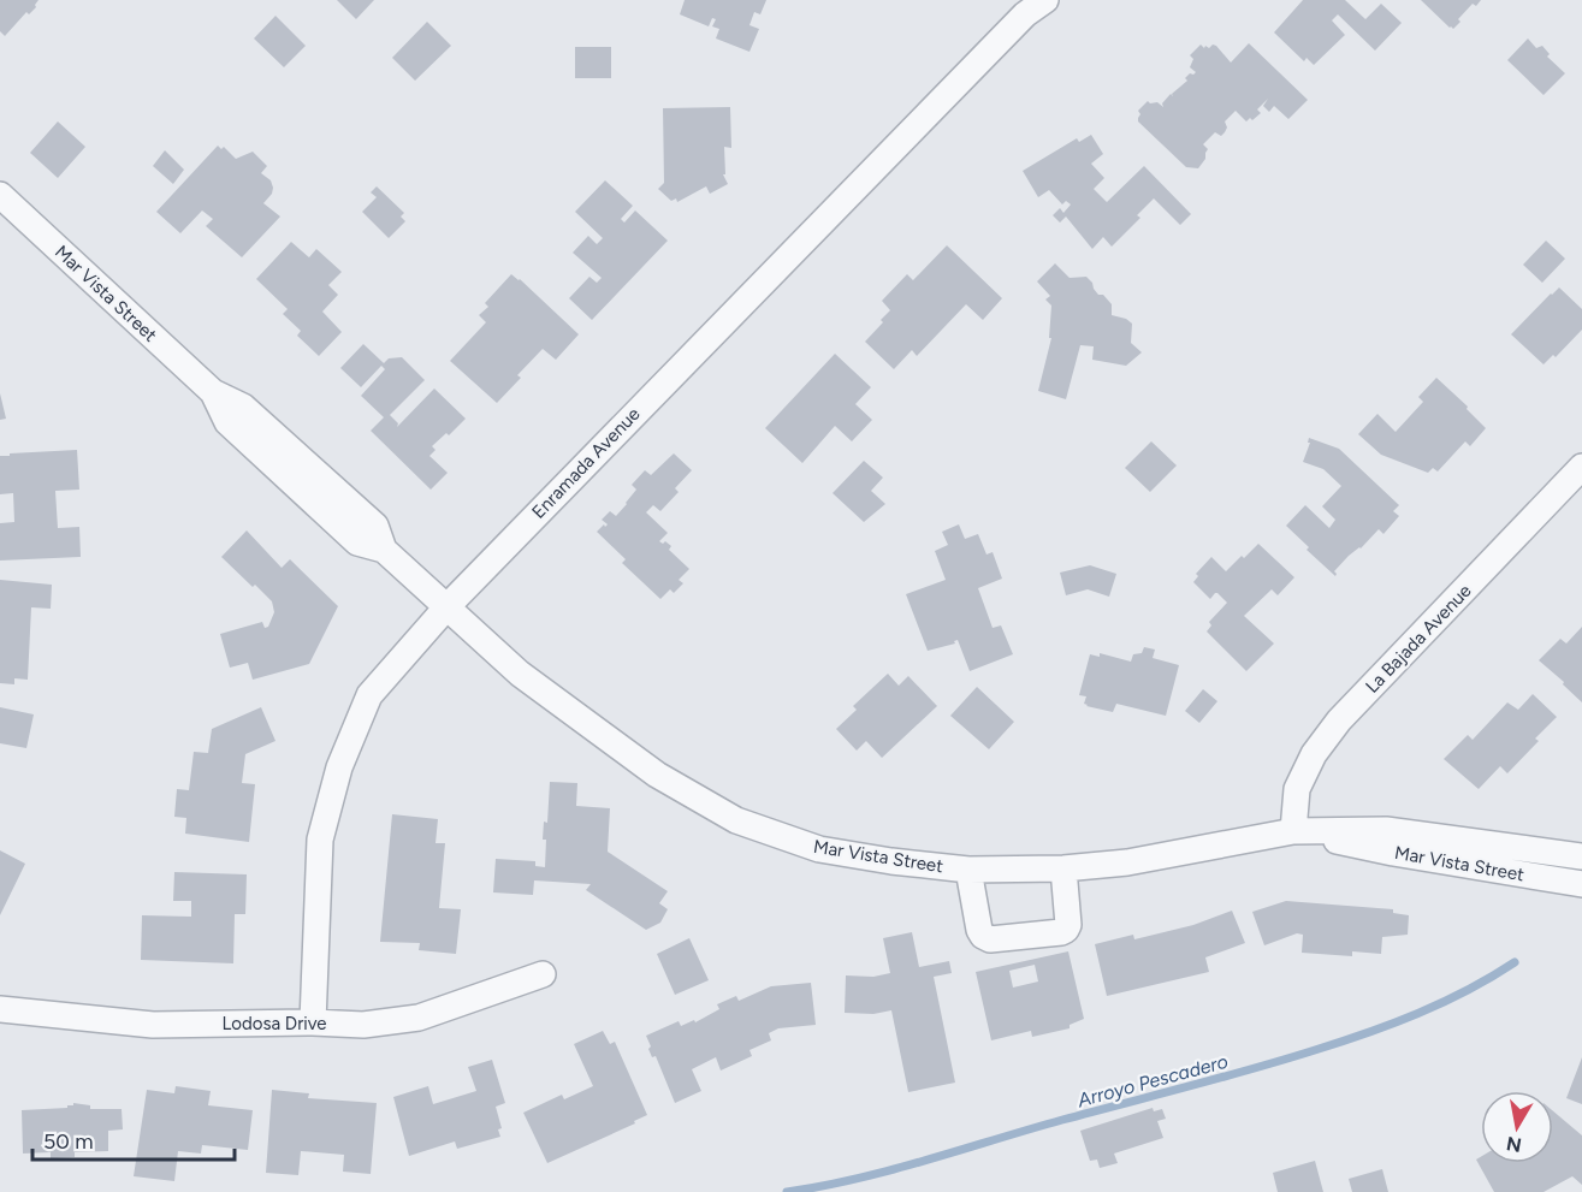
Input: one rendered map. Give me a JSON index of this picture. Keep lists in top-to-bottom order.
{
  "streets": {
    "street": [
      "Mar Vista Street",
      "Enramada Avenue",
      "La Bajada Avenue",
      "Lodosa Drive"
    ]
  },
  "crossings": [
    ["Mar Vista Street", "Enramada Avenue"],
    ["Mar Vista Street", "La Bajada Avenue"],
    ["Enramada Avenue", "Lodosa Drive"]
  ],
  "water": ["Arroyo Pescadero"],
  "scale_bar": "50 m",
  "north": "bottom"
}
